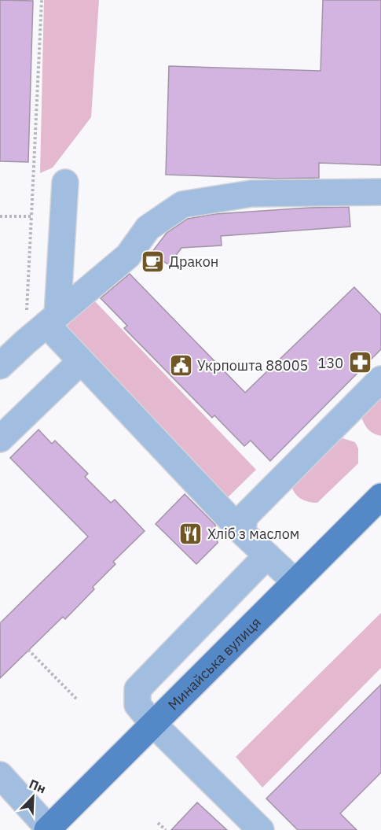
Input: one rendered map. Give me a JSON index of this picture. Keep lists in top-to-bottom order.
{
  "streets": {
    "main road": ["Минайська вулиця"]
  },
  "places": {
    "cafe": ["Дракон"],
    "pharmacy": ["130"],
    "public building": ["Укрпошта 88005"],
    "restaurant": ["Хліб з маслом"]
  },
  "north": "top right"
}
